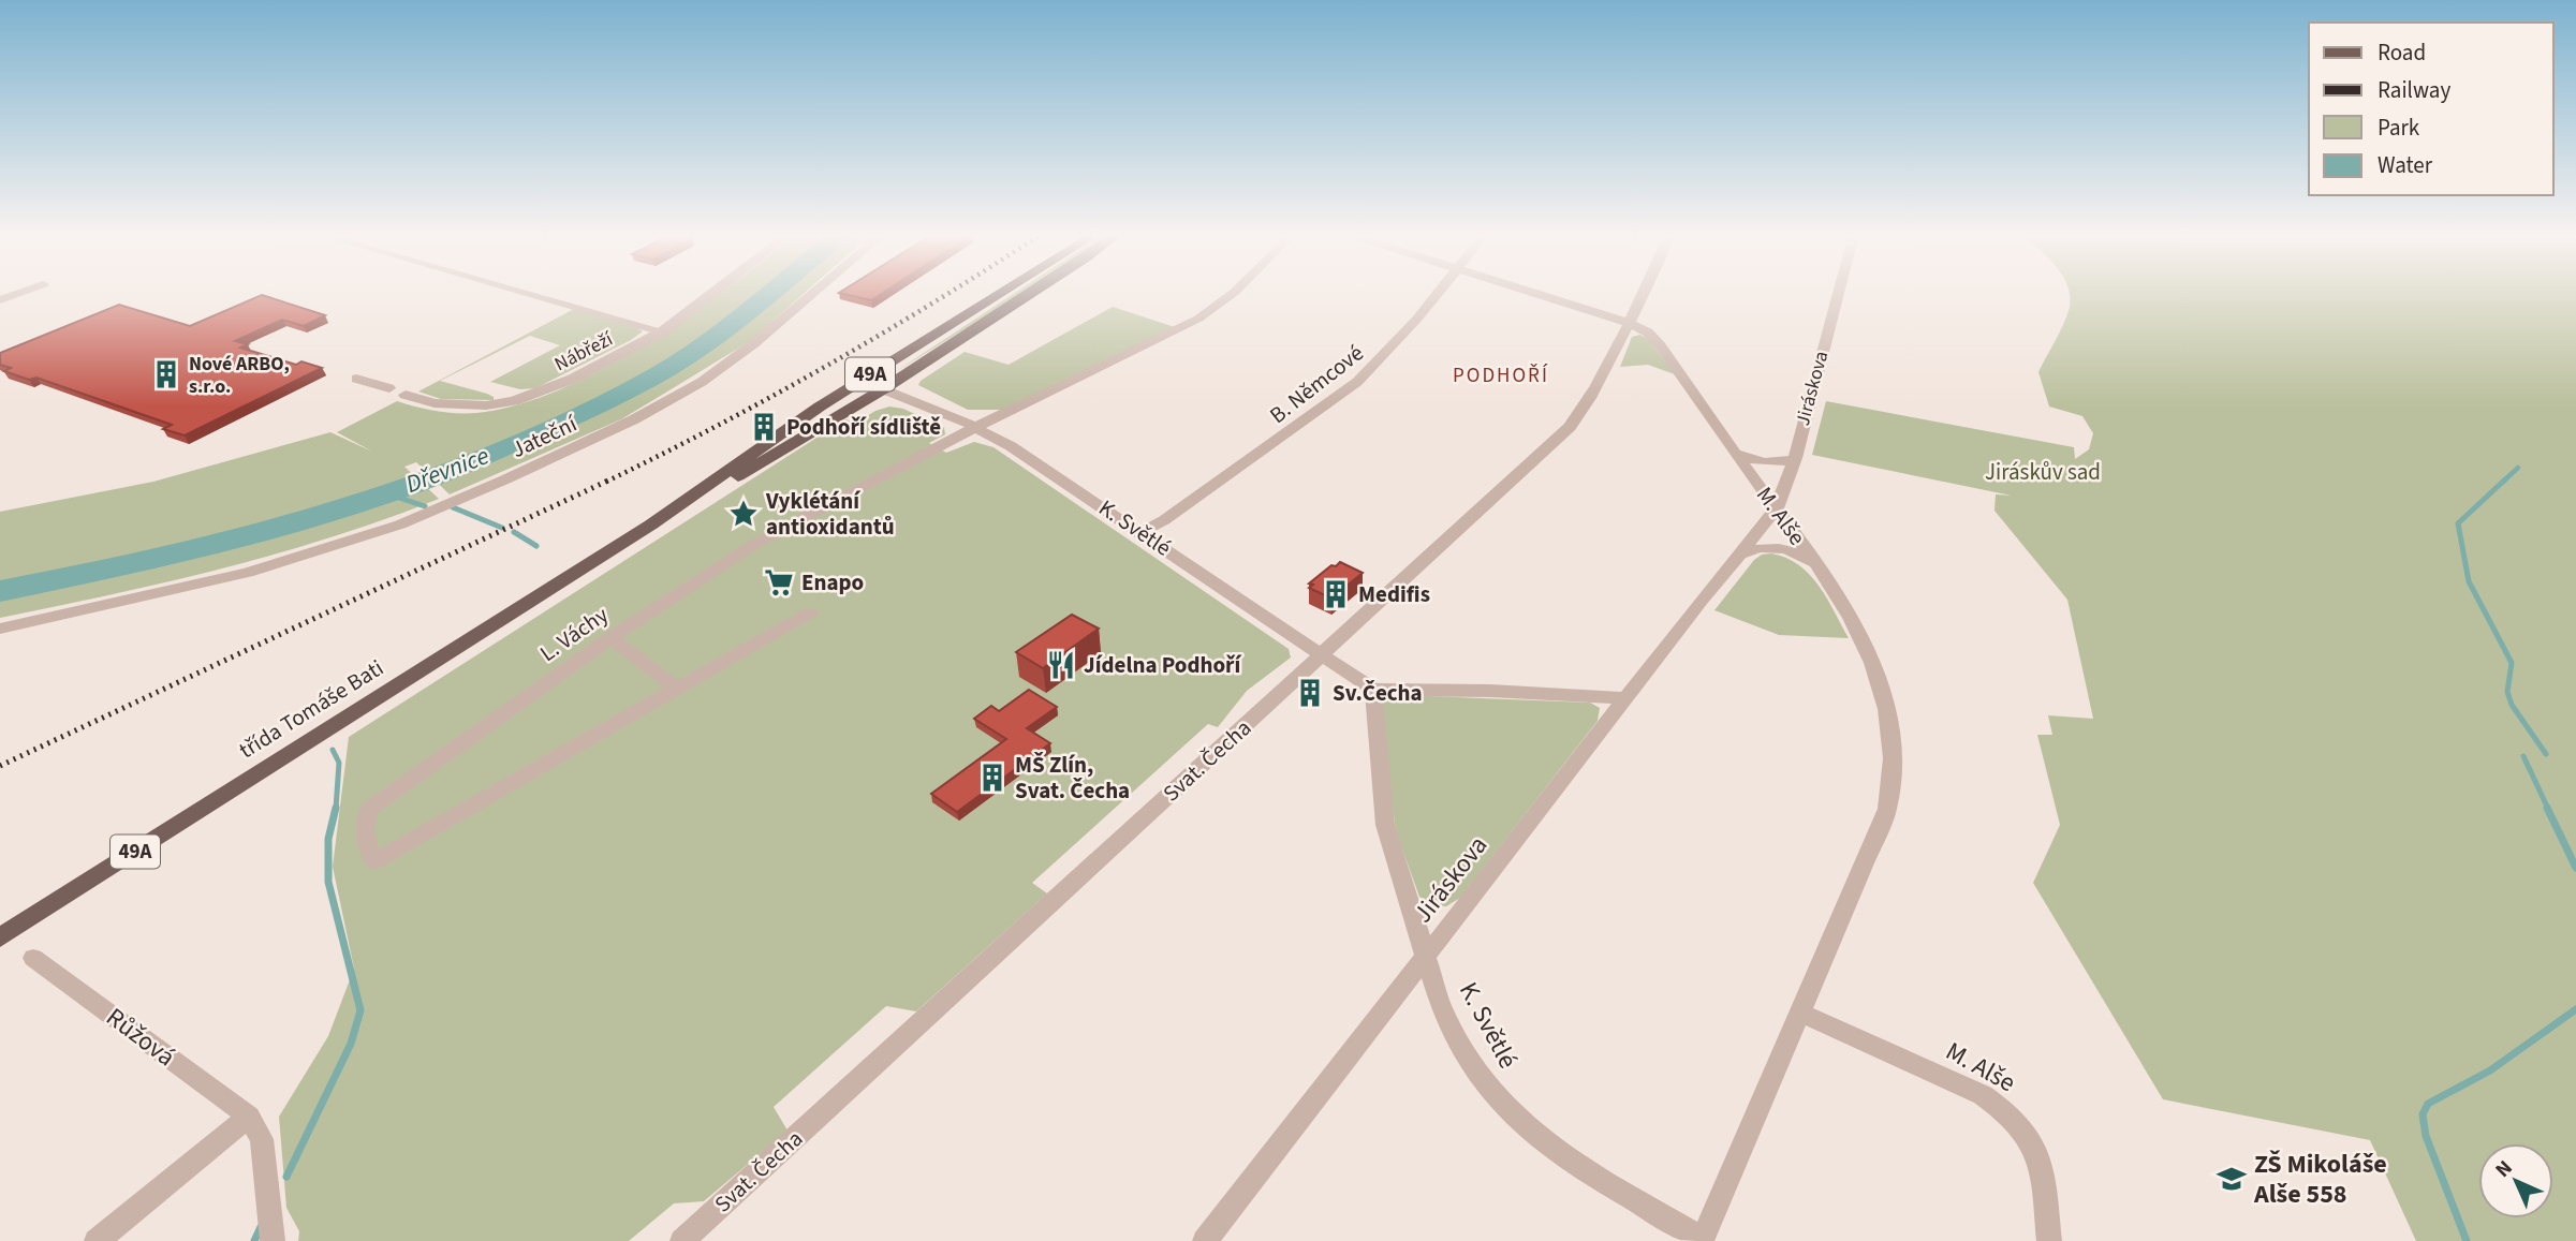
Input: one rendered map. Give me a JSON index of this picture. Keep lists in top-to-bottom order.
{
  "streets": {
    "main road": ["49A", "třída Tomáše Bati"],
    "street": [
      "Nábřeží",
      "B. Němcové",
      "Jiráskova",
      "Jateční",
      "M. Alše",
      "K. Světlé",
      "L. Váchy",
      "Svat. Čecha",
      "Růžová"
    ]
  },
  "crossings": [
    ["B. Němcové", "K. Světlé"],
    ["Jiráskova", "M. Alše"],
    ["Jiráskova", "K. Světlé"],
    ["M. Alše", "K. Světlé"],
    ["M. Alše", "Svat. Čecha"],
    ["K. Světlé", "L. Váchy"],
    ["K. Světlé", "třída Tomáše Bati"],
    ["K. Světlé", "Svat. Čecha"]
  ],
  "districts": ["PODHOŘÍ"],
  "water": ["Dřevnice"],
  "parks": ["Jiráskův sad"],
  "places": {
    "building": [
      "Nové ARBO, s.r.o.",
      "Podhoří sídliště",
      "Medifis",
      "Sv.Čecha",
      "MŠ Zlín, Svat. Čecha"
    ],
    "place": ["Vyklétání antioxidantů"],
    "supermarket": ["Enapo"],
    "restaurant": ["Jídelna Podhoří"],
    "school or university": ["ZŠ Mikoláše Alše 558"]
  },
  "legend": [
    "Road",
    "Railway",
    "Park",
    "Water"
  ],
  "north": "top left"
}
